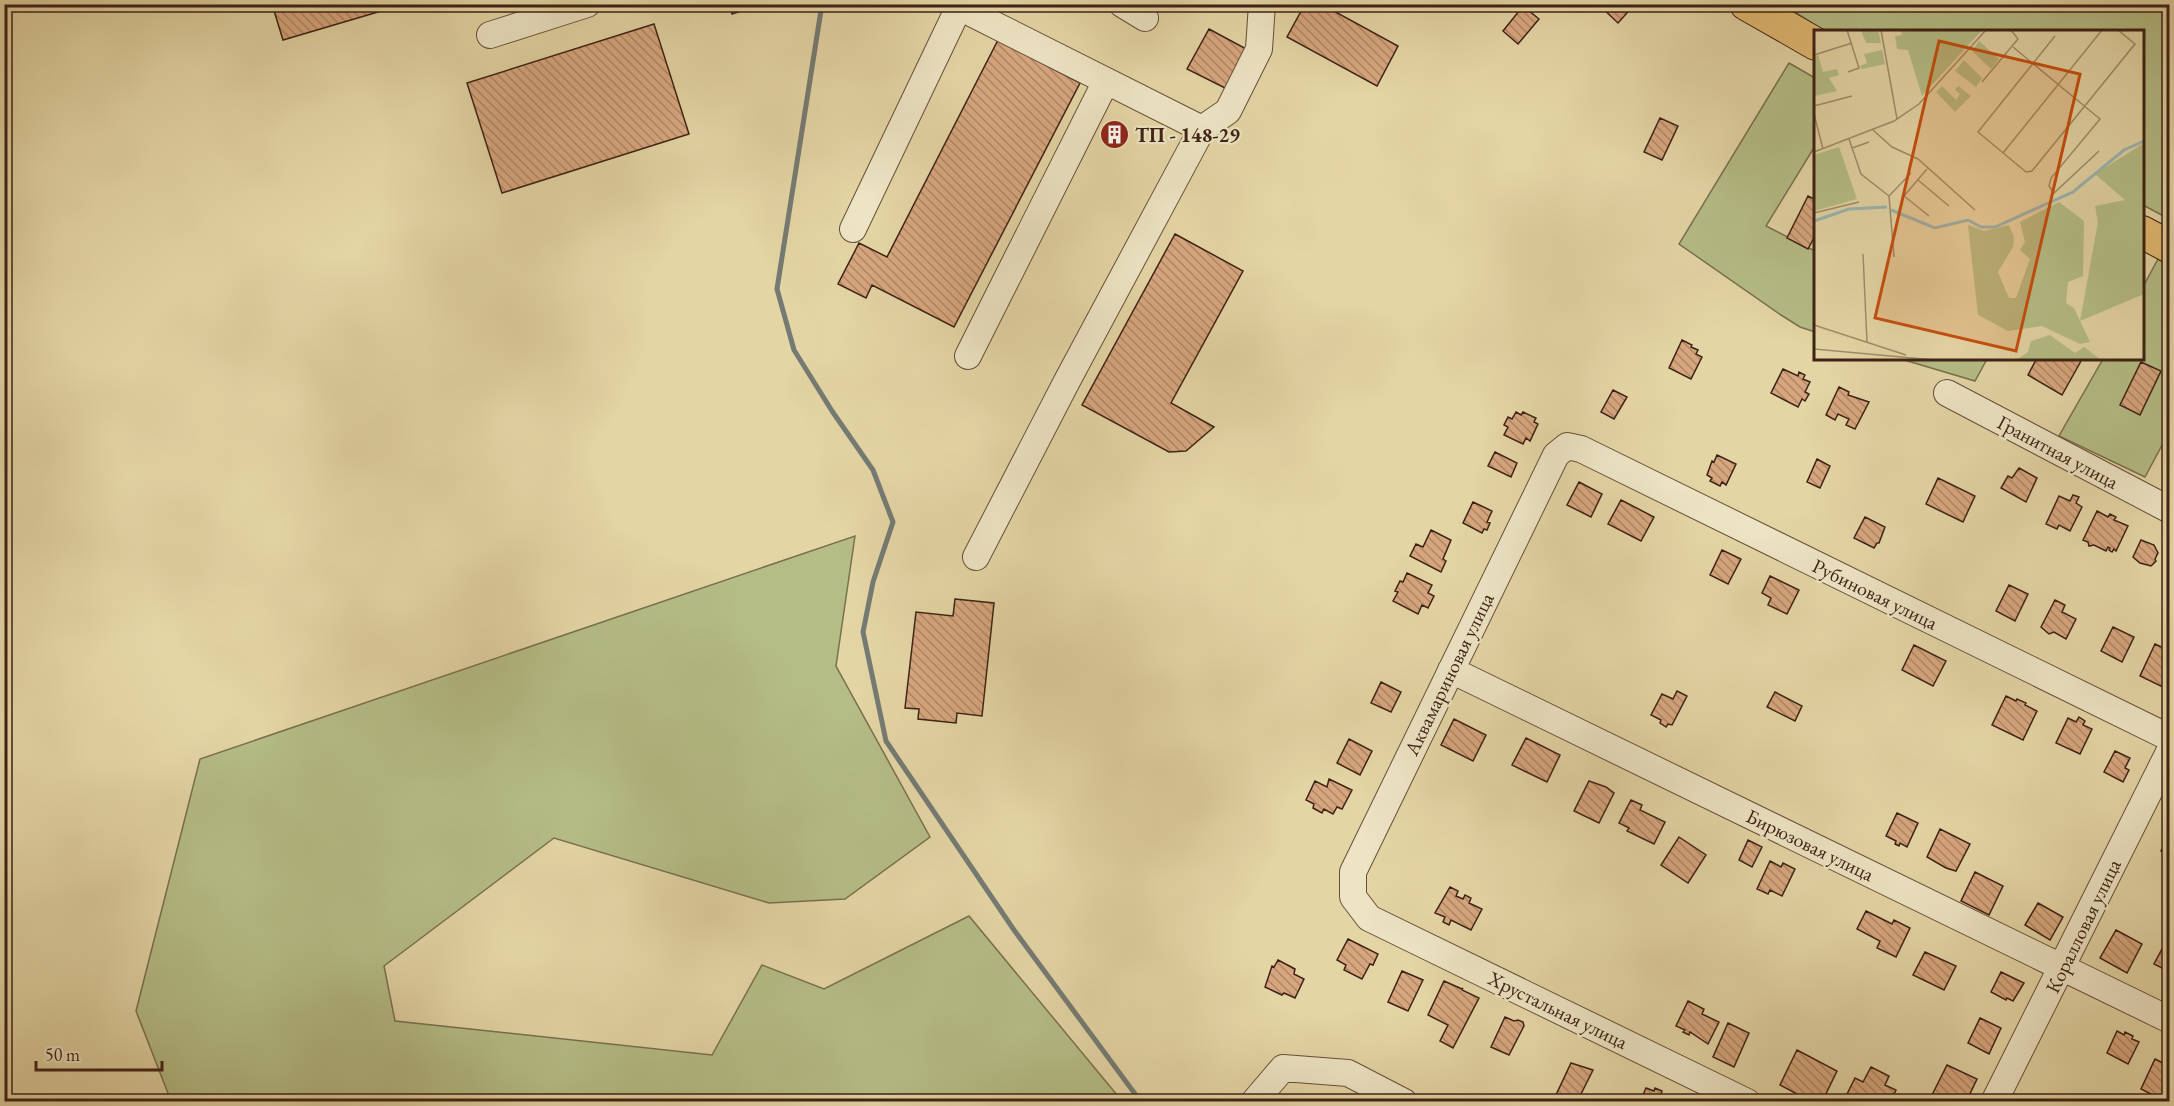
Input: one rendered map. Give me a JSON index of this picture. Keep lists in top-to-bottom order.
{
  "streets": {
    "street": [
      "Гранитная улица",
      "Рубиновая улица",
      "Аквамариновая улица",
      "Бирюзовая улица",
      "Коралловая улица",
      "Хрустальная улица"
    ]
  },
  "crossings": [
    ["Рубиновая улица", "Аквамариновая улица"],
    ["Аквамариновая улица", "Бирюзовая улица"],
    ["Аквамариновая улица", "Хрустальная улица"],
    ["Бирюзовая улица", "Коралловая улица"]
  ],
  "places": {
    "building": ["ТП - 148-29"]
  },
  "scale_bar": "50 m"
}
